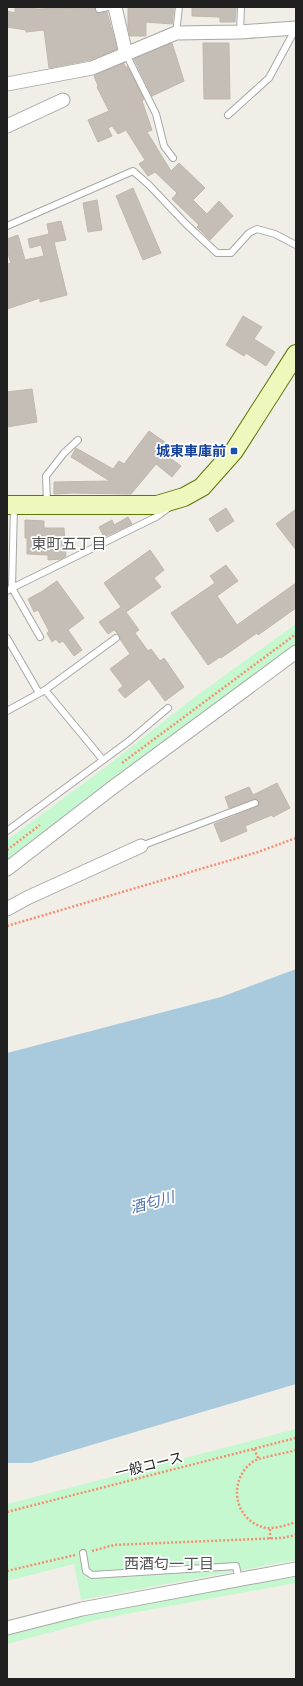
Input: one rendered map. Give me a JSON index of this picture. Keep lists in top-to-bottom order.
{
  "streets": {
    "path": ["一般コース"]
  },
  "districts": ["東町五丁目", "西酒匂一丁目"],
  "water": ["酒匂川"],
  "places": {
    "transit": ["城東車庫前"]
  }
}
